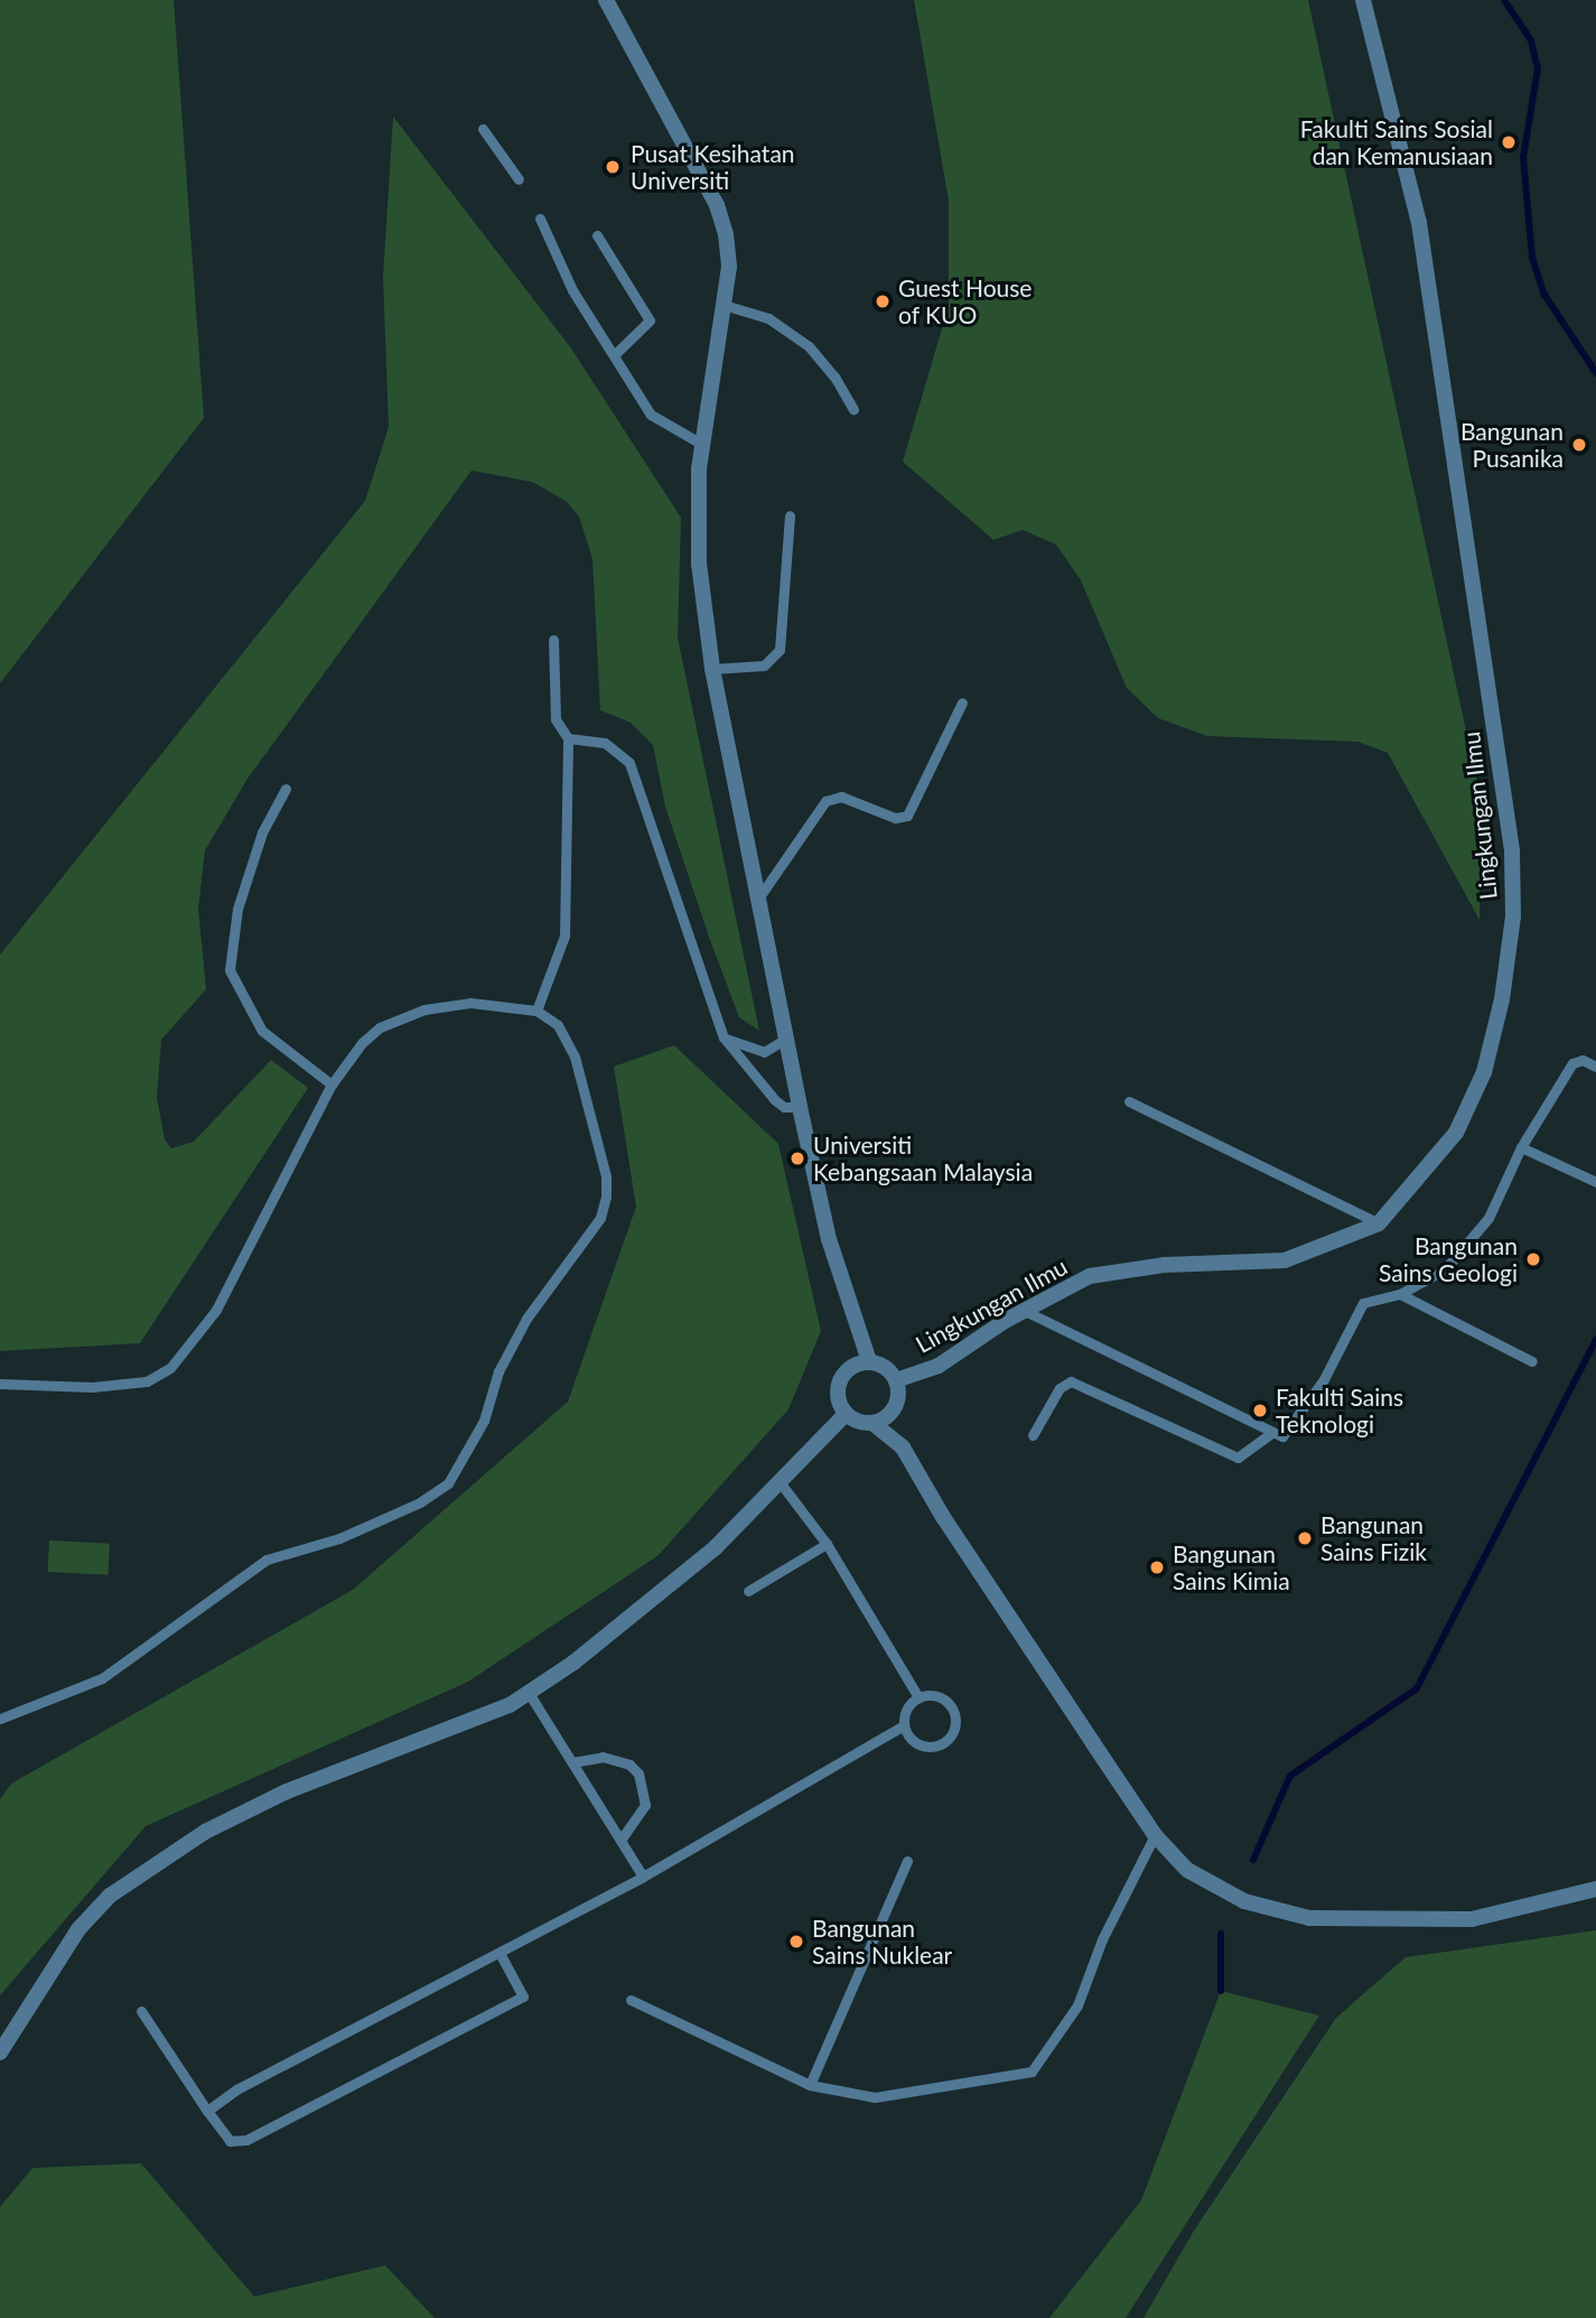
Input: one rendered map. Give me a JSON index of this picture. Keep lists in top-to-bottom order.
{
  "streets": {
    "street": ["Lingkungan Ilmu"]
  },
  "places": [
    "Fakulti Sains Sosial dan Kemanusiaan",
    "Pusat Kesihatan Universiti",
    "Guest House of KUO",
    "Bangunan Pusanika",
    "Universiti Kebangsaan Malaysia",
    "Bangunan Sains Geologi",
    "Fakulti Sains Teknologi",
    "Bangunan Sains Fizik",
    "Bangunan Sains Kimia",
    "Bangunan Sains Nuklear"
  ]
}
